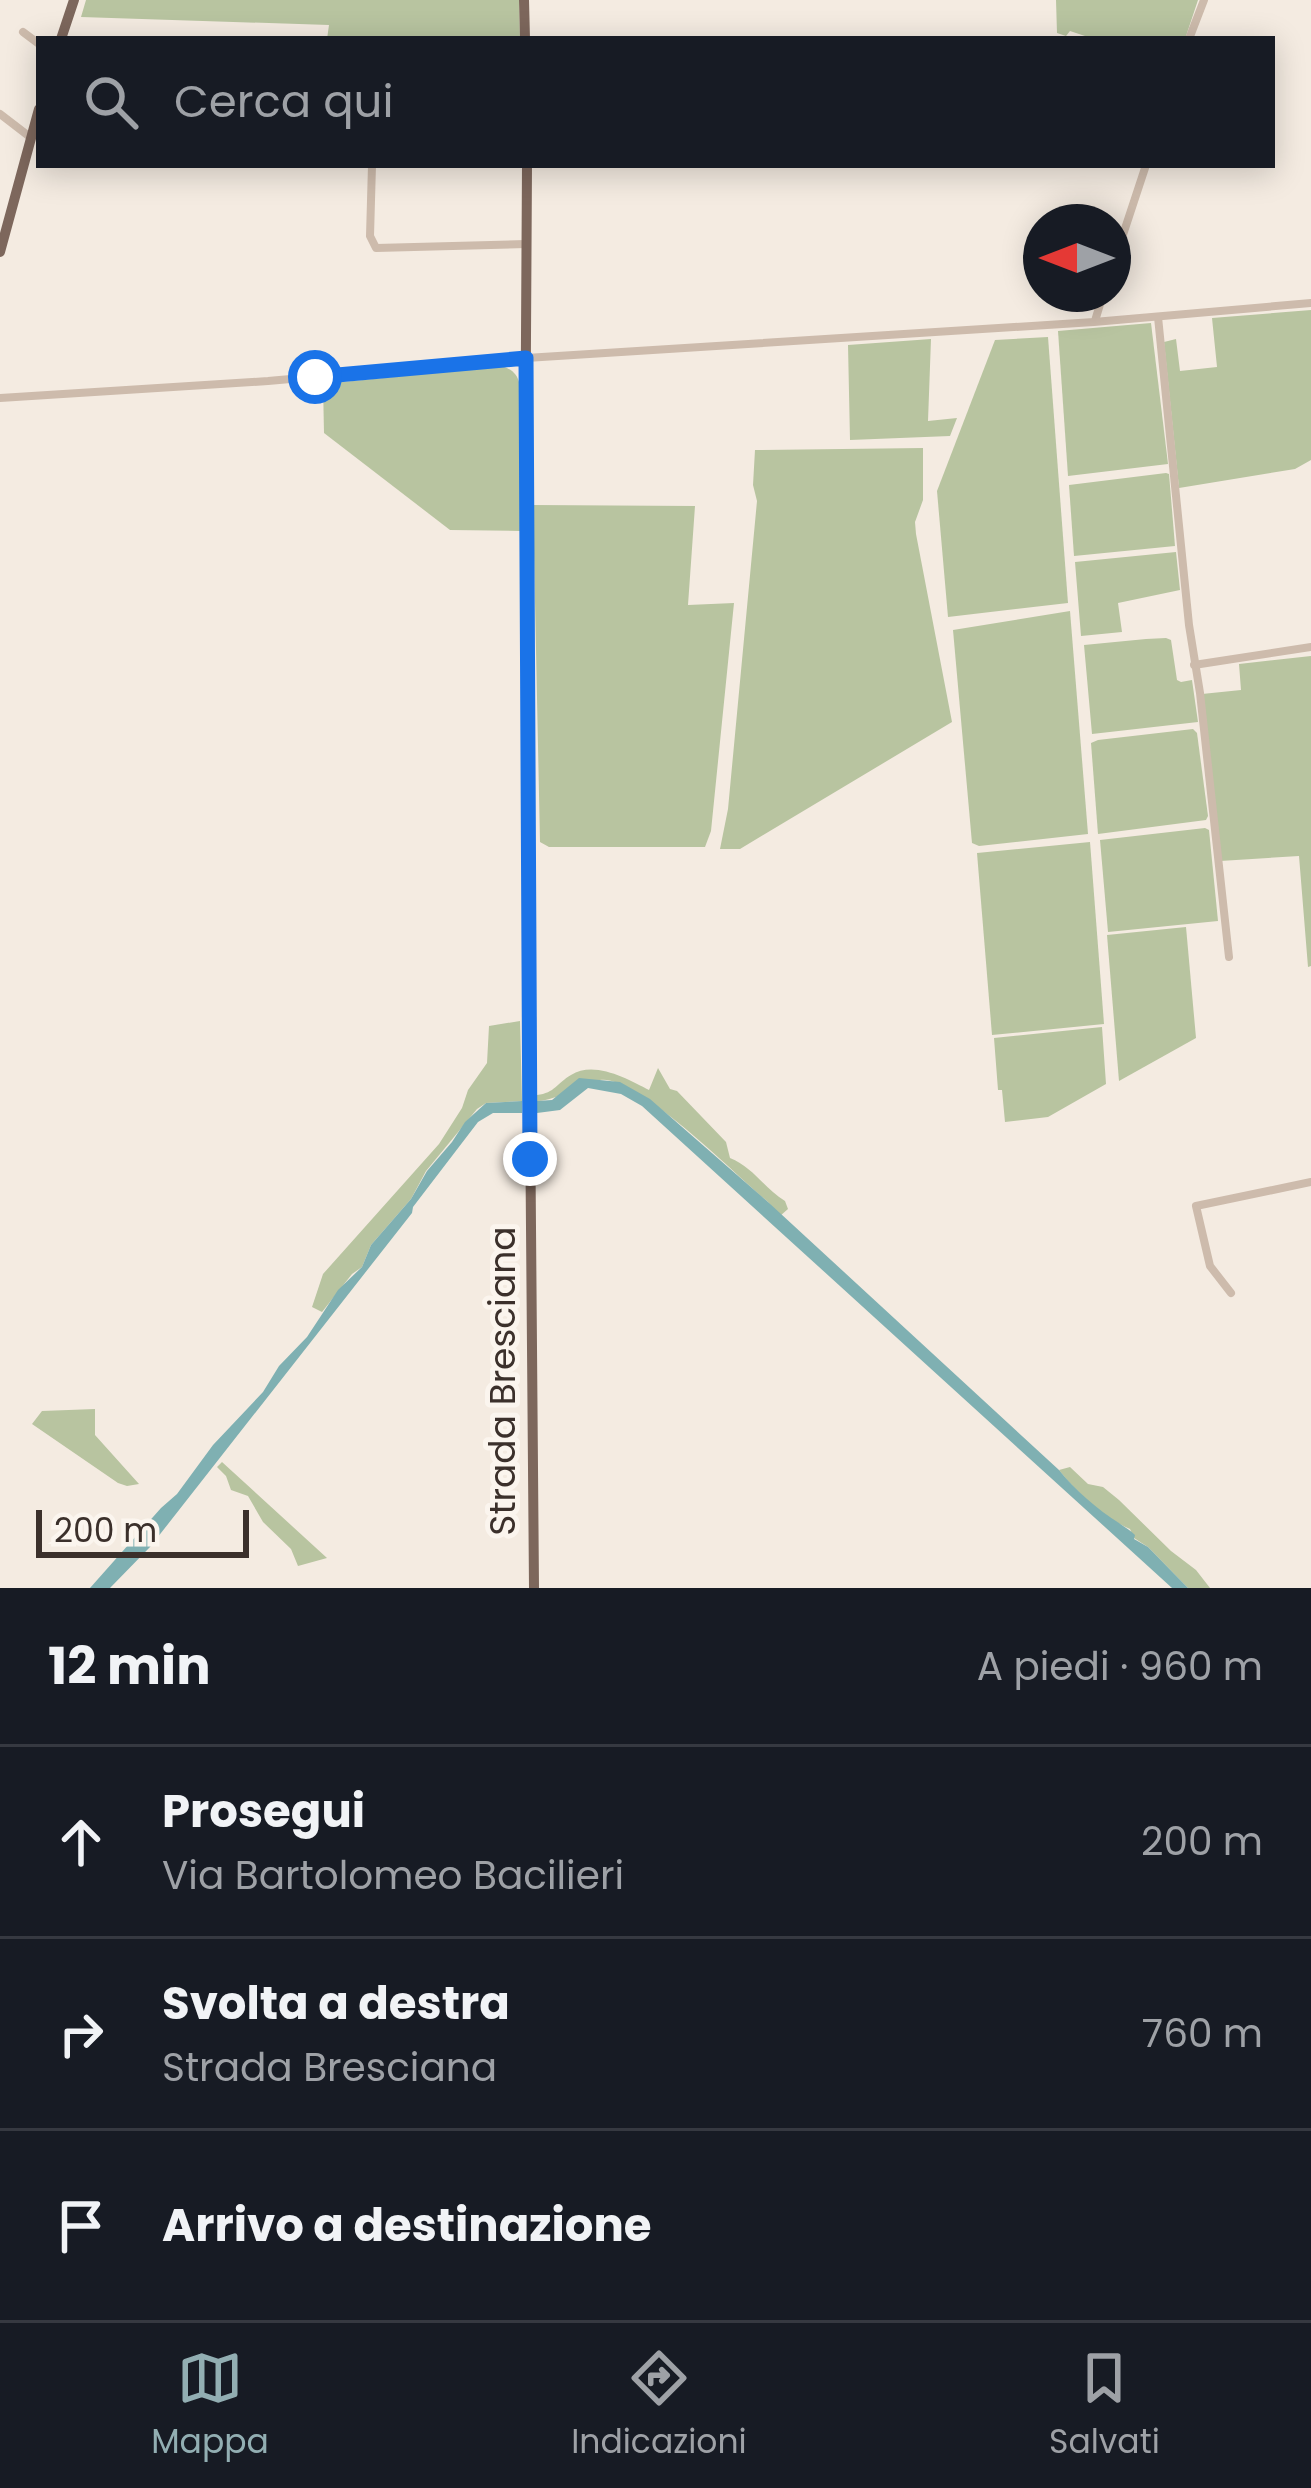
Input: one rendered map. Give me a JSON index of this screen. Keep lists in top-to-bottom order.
{
  "streets": {
    "main road": ["Strada Bresciana"]
  },
  "scale_bar": "200 m",
  "north": "left",
  "page": {
    "search": "Cerca qui",
    "scale": "200 m",
    "heading": ["12 min", "A piedi · 960 m"],
    "list": [
      ["Prosegui", "Via Bartolomeo Bacilieri", "200 m"],
      ["Svolta a destra", "Strada Bresciana", "760 m"],
      "Arrivo a destinazione"
    ],
    "nav": ["Mappa", "Indicazioni", "Salvati"]
  }
}
